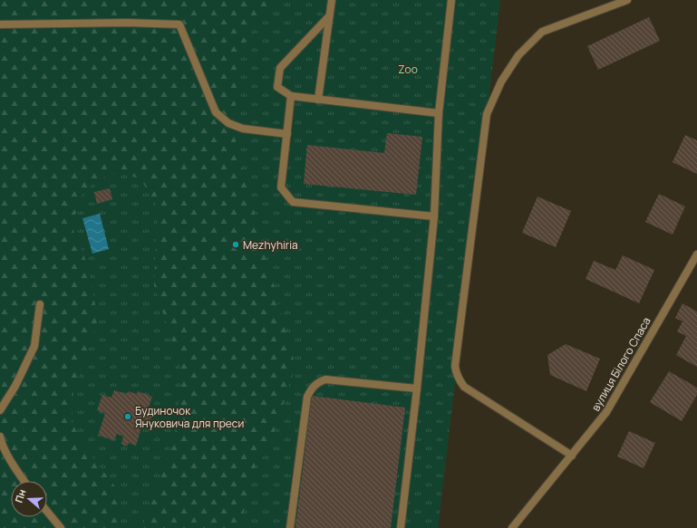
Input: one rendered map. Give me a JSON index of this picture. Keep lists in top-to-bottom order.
{
  "streets": {
    "street": ["вулиця Білого Спаса"]
  },
  "parks": ["Zoo"],
  "places": ["Mezhyhiria", "Будиночок Януковича для преси"],
  "north": "left"
}
